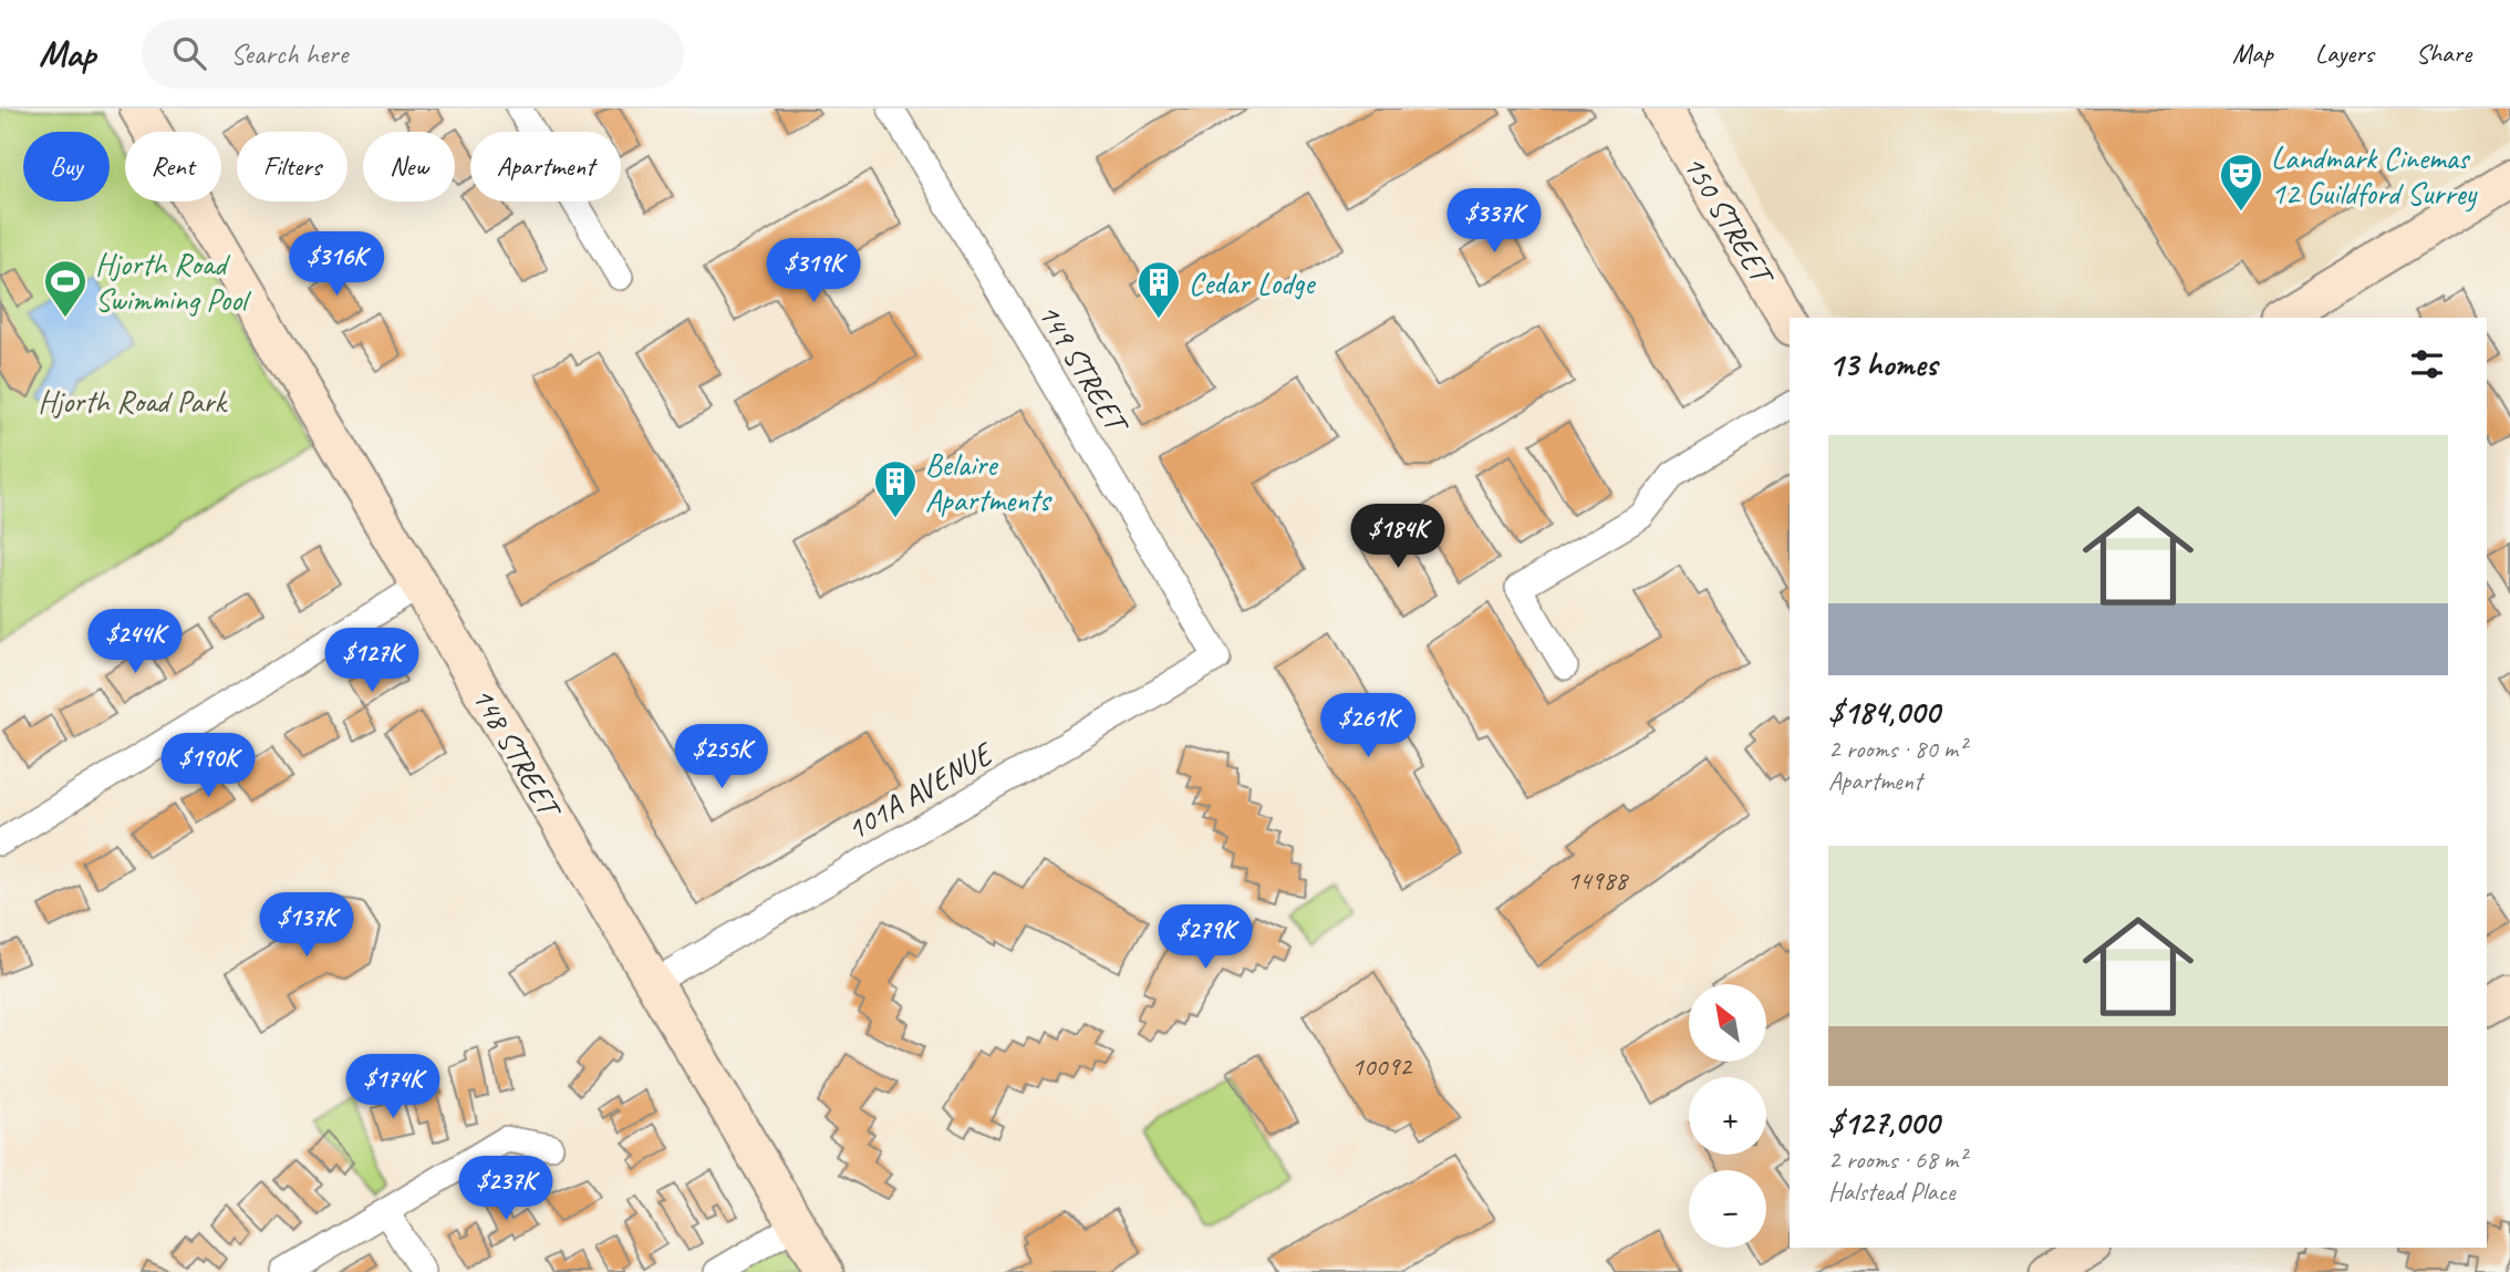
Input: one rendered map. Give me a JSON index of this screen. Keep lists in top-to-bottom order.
{
  "streets": {
    "main road": ["150 STREET", "148 STREET"],
    "street": ["149 STREET", "101A AVENUE"]
  },
  "crossings": [
    ["149 STREET", "101A AVENUE"],
    ["148 STREET", "101A AVENUE"]
  ],
  "parks": ["Hjorth Road Park"],
  "places": {
    "theatre": ["Landmark Cinemas 12 Guildford Surrey"],
    "sports": ["Hjorth Road Swimming Pool"],
    "building": ["Cedar Lodge", "Belaire Apartments"]
  },
  "house_numbers": ["14988", "10092"],
  "north": "top left",
  "page": {
    "header": "Map",
    "search": "Search here",
    "nav": ["Map", "Layers", "Share"],
    "chip": [
      "Buy",
      "Rent",
      "Filters",
      "New",
      "Apartment"
    ],
    "price": [
      "$337K",
      "$316K",
      "$319K",
      "$184K",
      "$244K",
      "$127K",
      "$261K",
      "$255K",
      "$190K",
      "$137K",
      "$279K",
      "$174K",
      "$237K"
    ],
    "heading": "13 homes",
    "list": [
      {
        "name": "$184,000",
        "note": "2 rooms · 80 m² · Apartment"
      },
      {
        "name": "$127,000",
        "note": "2 rooms · 68 m² · Halstead Place"
      }
    ],
    "map_buttons": ["+", "−"]
  }
}
